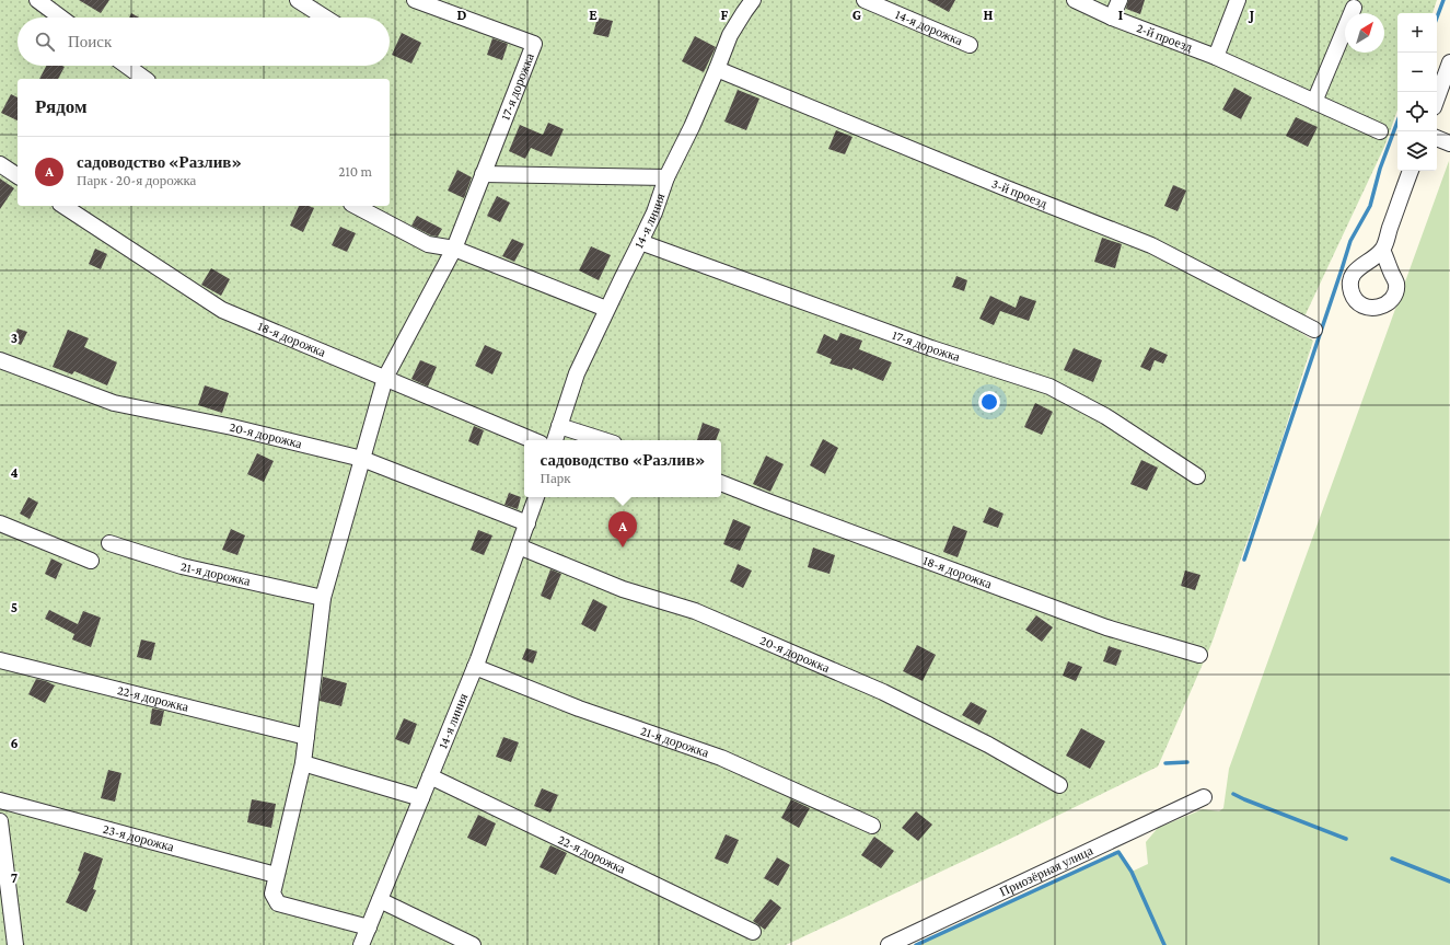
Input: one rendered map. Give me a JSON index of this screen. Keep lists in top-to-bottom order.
{
  "streets": {
    "street": [
      "14-я дорожка",
      "2-й проезд",
      "17-я дорожка",
      "3-й проезд",
      "14-я линия",
      "18-я дорожка",
      "20-я дорожка",
      "21-я дорожка",
      "22-я дорожка",
      "23-я дорожка",
      "Приозёрная улица"
    ]
  },
  "crossings": [
    ["17-я дорожка", "14-я линия"],
    ["17-я дорожка", "18-я дорожка"],
    ["17-я дорожка", "20-я дорожка"],
    ["17-я дорожка", "21-я дорожка"],
    ["17-я дорожка", "22-я дорожка"],
    ["17-я дорожка", "23-я дорожка"],
    ["3-й проезд", "14-я линия"],
    ["14-я линия", "20-я дорожка"],
    ["14-я линия", "21-я дорожка"],
    ["14-я линия", "22-я дорожка"]
  ],
  "north": "top right",
  "page": {
    "map_buttons": ["+", "−"],
    "search": "Поиск",
    "heading": "Рядом",
    "list": [
      {
        "mark": "A",
        "name": "садоводство «Разлив»",
        "note": "Парк · 20-я дорожка",
        "value": "210 m"
      }
    ],
    "popup": ["садоводство «Разлив»", "Парк"],
    "pins": "A"
  },
  "grid": {
    "columns": [
      "D",
      "E",
      "F",
      "G",
      "H",
      "I",
      "J"
    ],
    "rows": [
      "3",
      "4",
      "5",
      "6",
      "7"
    ]
  }
}
